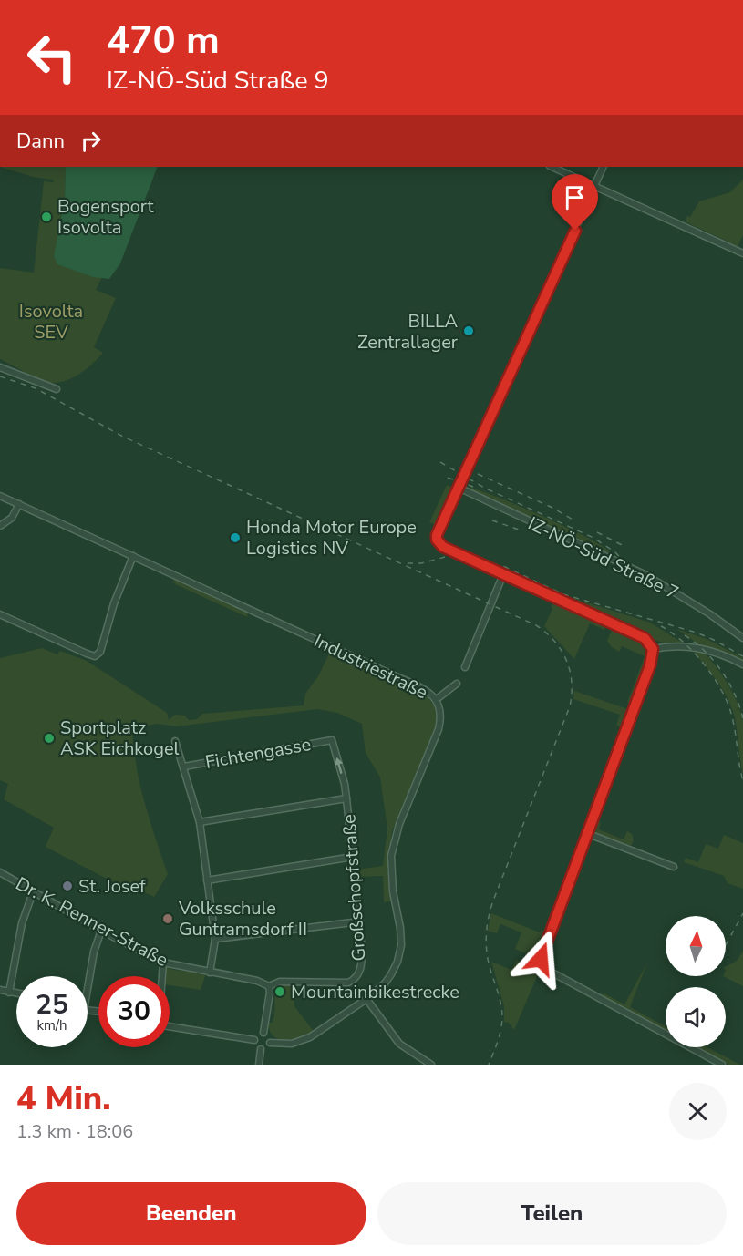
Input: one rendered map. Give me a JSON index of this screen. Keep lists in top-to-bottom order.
{
  "streets": {
    "street": [
      "IZ-NÖ-Süd Straße 7",
      "Industriestraße",
      "Fichtengasse",
      "Großschopfstraße",
      "Dr. K. Renner-Straße"
    ]
  },
  "crossings": [
    ["Fichtengasse", "Großschopfstraße"],
    ["Großschopfstraße", "Dr. K. Renner-Straße"]
  ],
  "parks": ["Isovolta SEV"],
  "places": [
    "Bogensport Isovolta",
    "BILLA Zentrallager",
    "Honda Motor Europe Logistics NV",
    "Sportplatz ASK Eichkogel",
    "St. Josef",
    "Volksschule Guntramsdorf II",
    "Mountainbikestrecke"
  ],
  "north": "top",
  "page": {
    "turn": ["470 m", "IZ-NÖ-Süd Straße 9"],
    "then": "Dann",
    "speed": "25 km/h",
    "limit": "30",
    "heading": ["4 Min.", "1.3 km · 18:06"],
    "buttons": ["Beenden", "Teilen"]
  }
}
